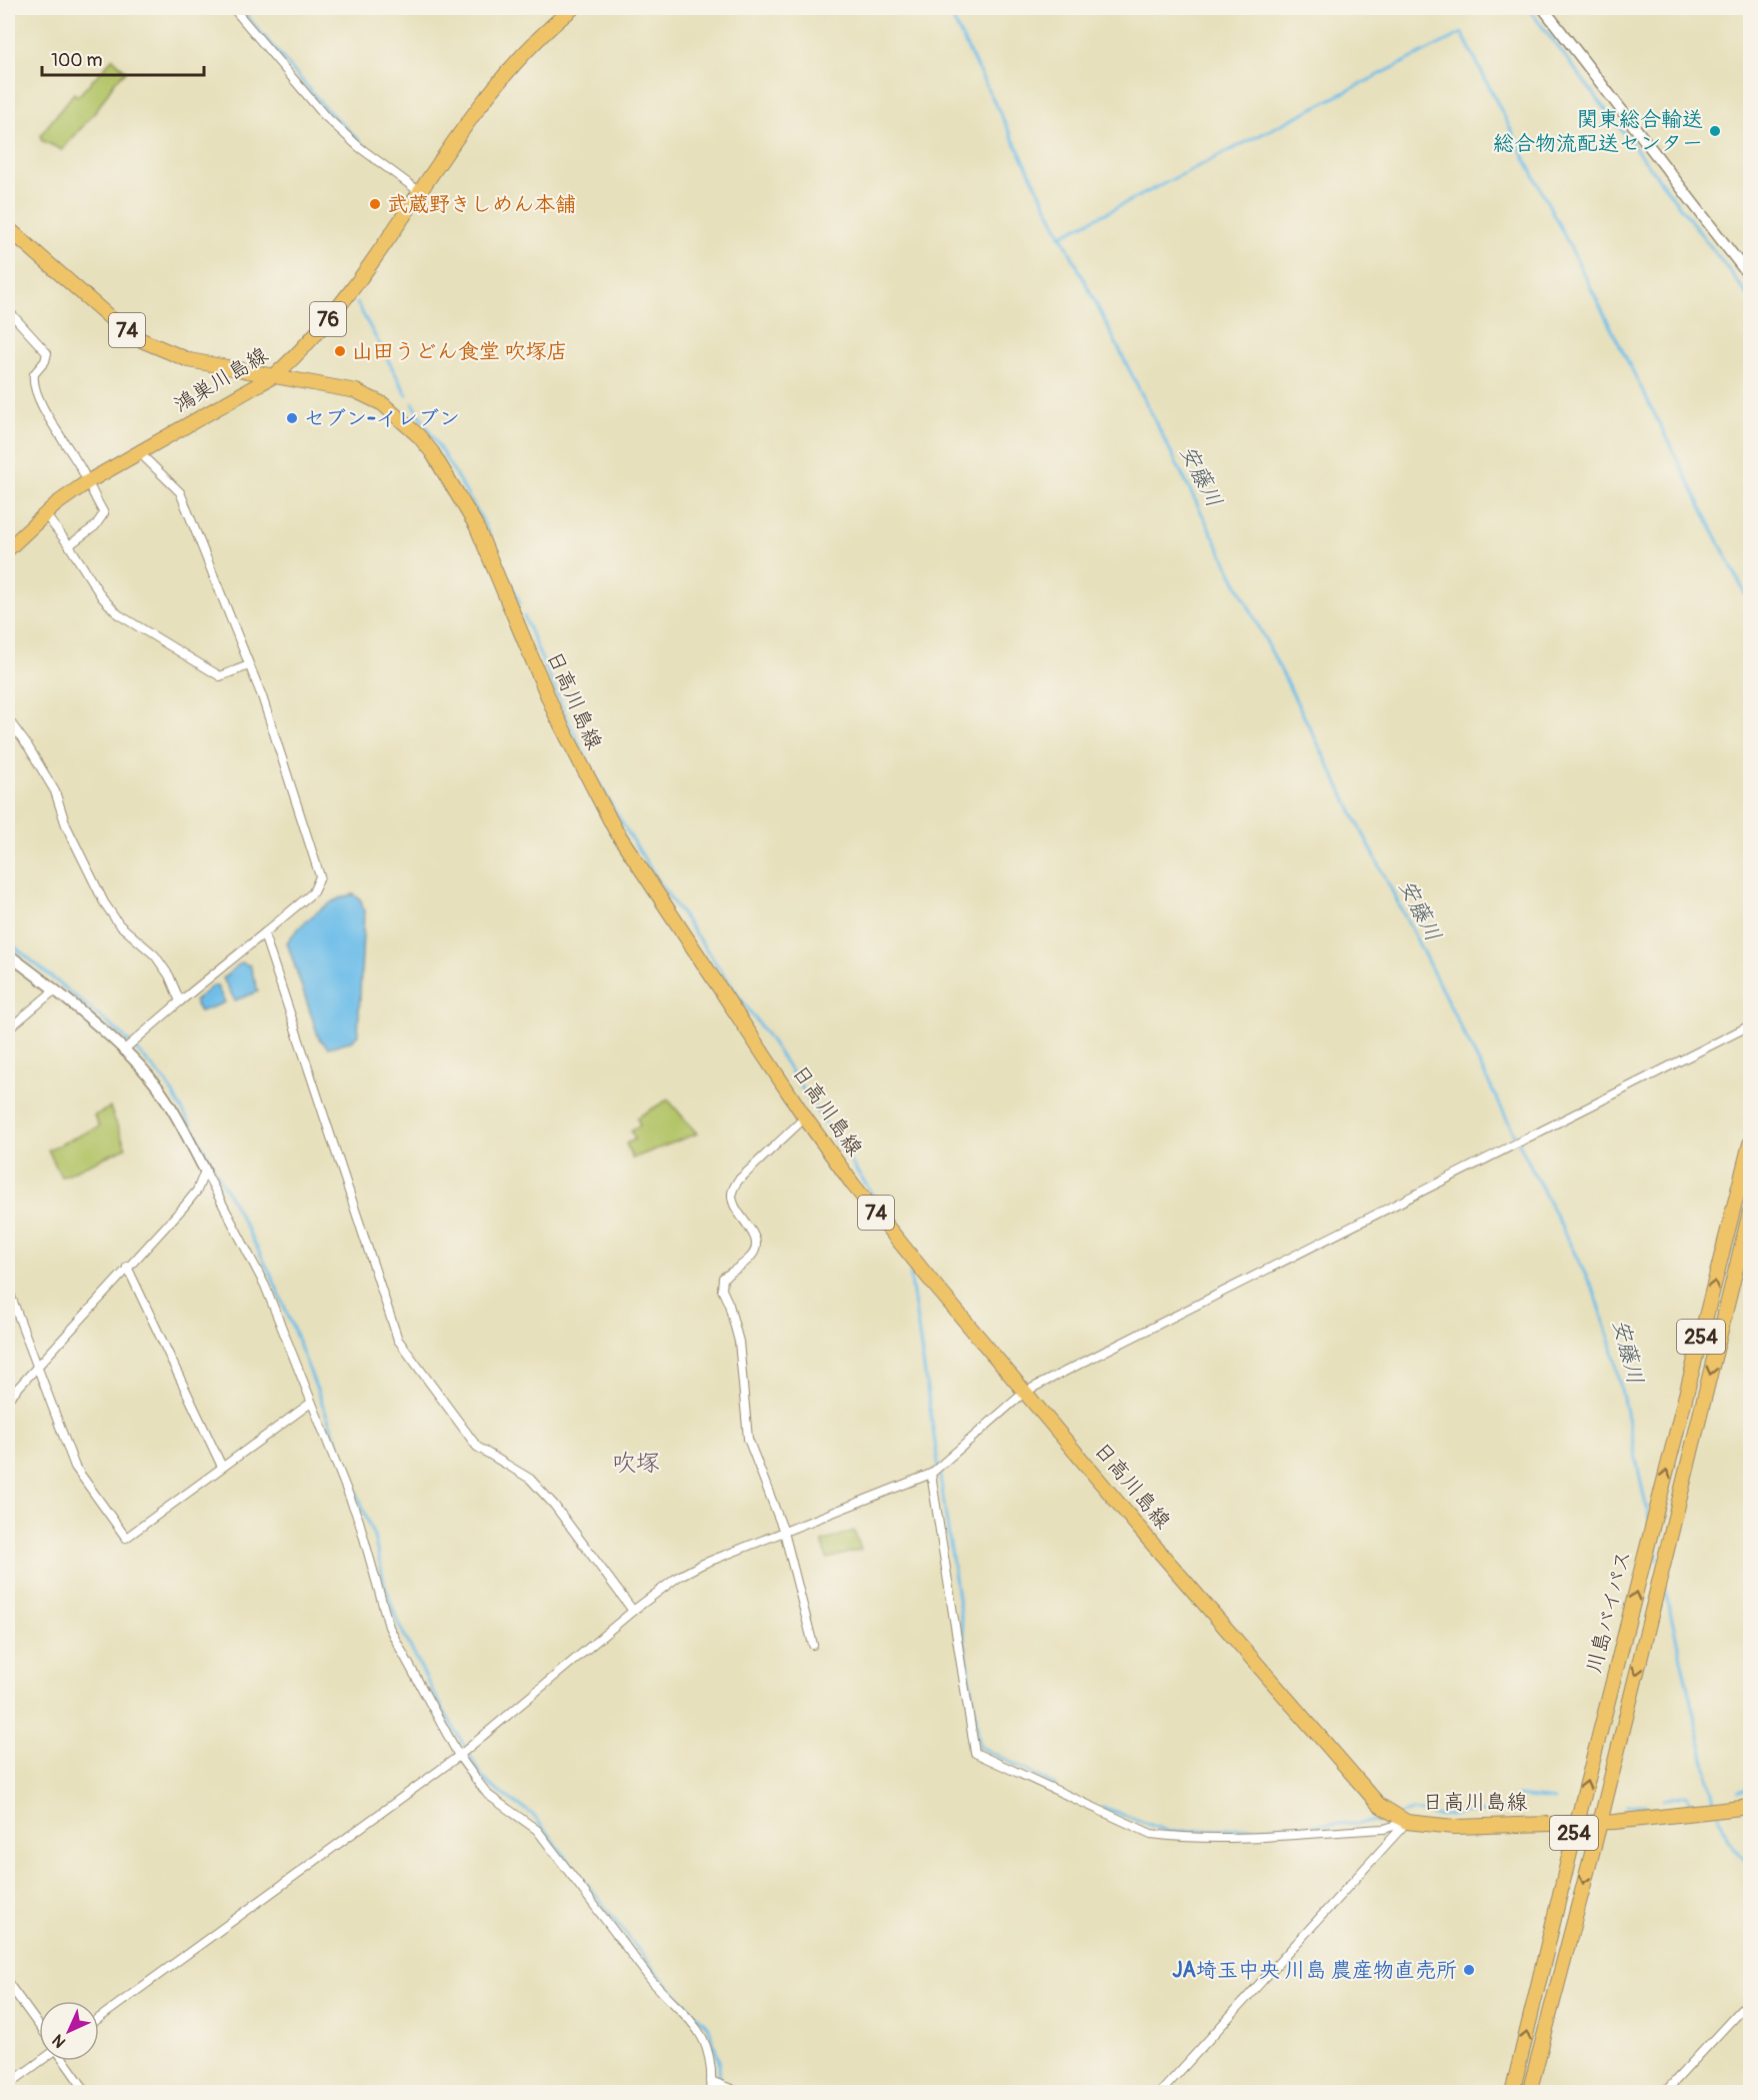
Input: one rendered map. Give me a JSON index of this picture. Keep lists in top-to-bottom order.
{
  "streets": {
    "main road": [
      "76",
      "74",
      "鴻巣川島線",
      "日高川島線",
      "254",
      "川島バイパス"
    ]
  },
  "crossings": [
    ["鴻巣川島線", "日高川島線"],
    ["日高川島線", "川島バイパス"]
  ],
  "districts": ["吹塚"],
  "water": ["安藤川"],
  "places": [
    "関東総合輸送 総合物流配送センター",
    "武蔵野きしめん本舗",
    "山田うどん食堂 吹塚店",
    "セブン-イレブン",
    "JA埼玉中央 川島 農産物直売所"
  ],
  "scale_bar": "100 m",
  "north": "bottom left"
}
